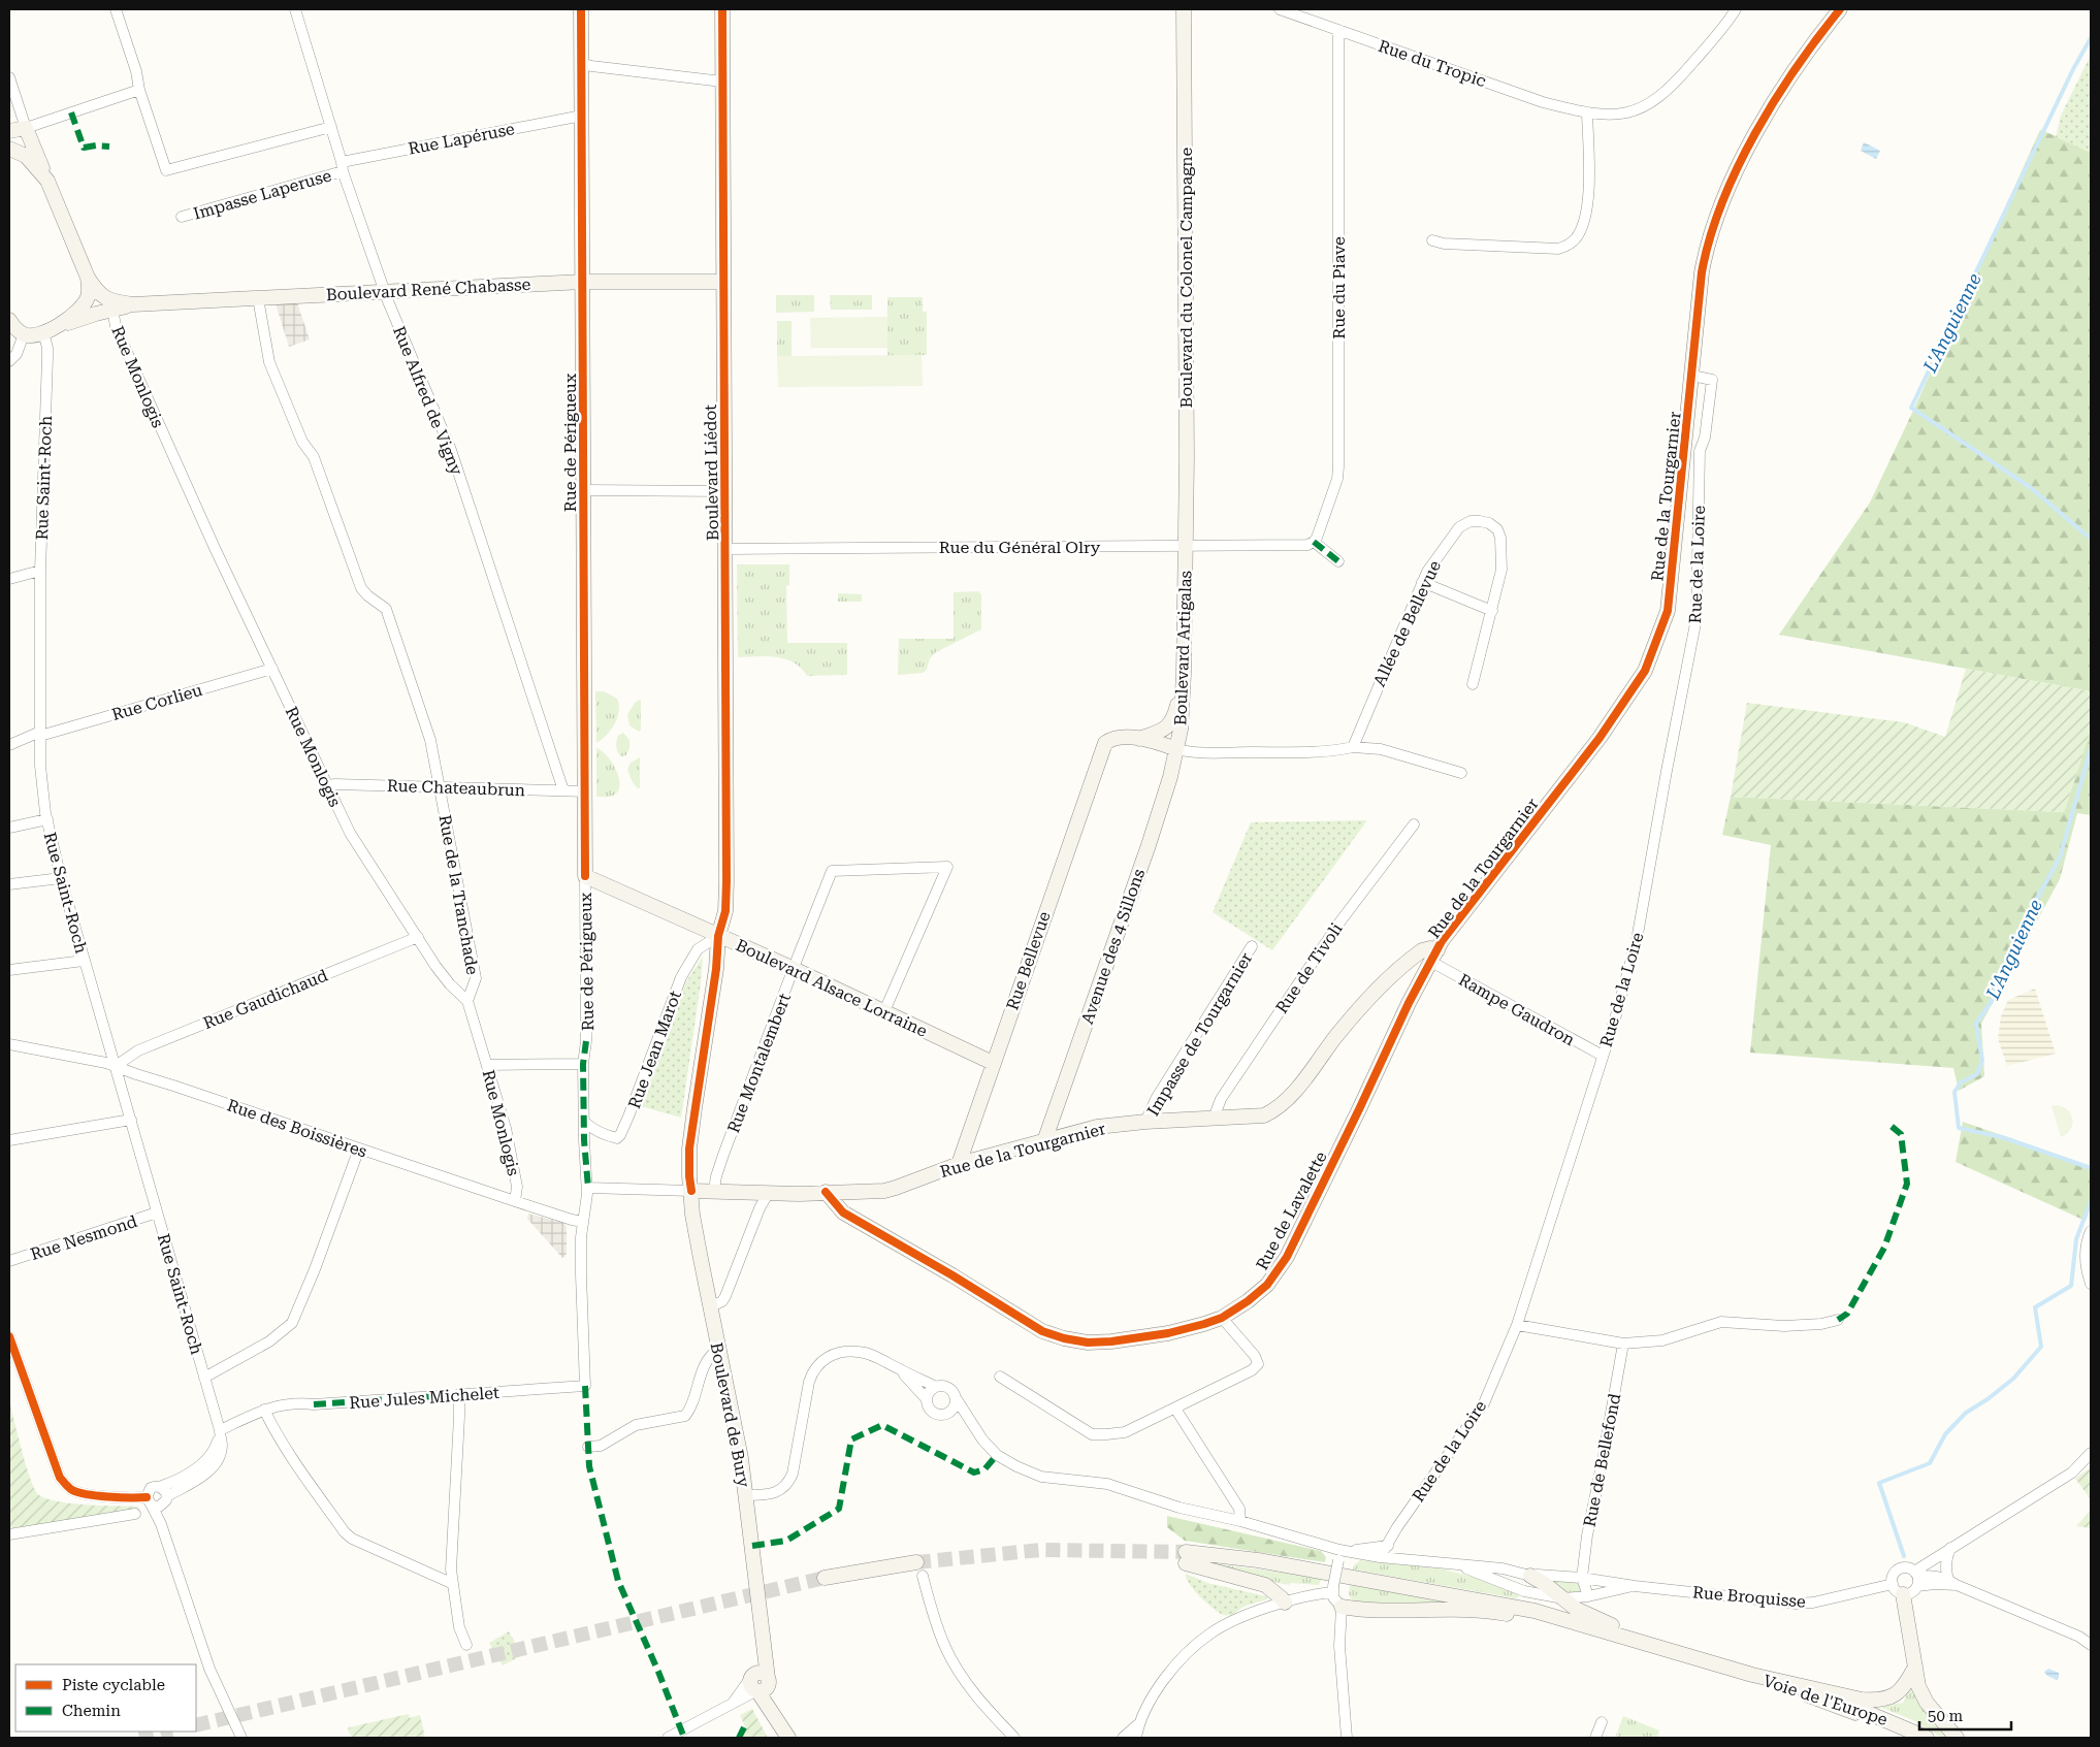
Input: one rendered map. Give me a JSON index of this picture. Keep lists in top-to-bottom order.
{
  "streets": {
    "main road": [
      "Boulevard du Colonel Campagne",
      "Boulevard René Chabasse",
      "Rue de Périgueux",
      "Boulevard Liédot",
      "Rue de la Tourgarnier",
      "Boulevard Artigalas",
      "Avenue des 4 Sillons",
      "Rue Bellevue",
      "Boulevard Alsace Lorraine",
      "Rue de Lavalette",
      "Boulevard de Bury",
      "Voie de l'Europe"
    ],
    "street": [
      "Rue du Tropic",
      "Rue Lapéruse",
      "Impasse Laperuse",
      "Rue du Piave",
      "Rue Monlogis",
      "Rue Alfred de Vigny",
      "Rue Saint-Roch",
      "Rue du Général Olry",
      "Rue de la Loire",
      "Allée de Bellevue",
      "Rue Corlieu",
      "Rue Chateaubrun",
      "Rue de la Tranchade",
      "Rue de Tivoli",
      "Rue Gaudichaud",
      "Rampe Gaudron",
      "Impasse de Tourgarnier",
      "Rue Jean Marot",
      "Rue Montalembert",
      "Rue des Boissières",
      "Rue Nesmond",
      "Rue Jules Michelet",
      "Rue de Bellefond",
      "Rue Broquisse"
    ]
  },
  "crossings": [
    ["Rue du Tropic", "Rue du Piave"],
    ["Rue Lapéruse", "Impasse Laperuse"],
    ["Rue Lapéruse", "Rue Alfred de Vigny"],
    ["Rue Lapéruse", "Rue de Périgueux"],
    ["Impasse Laperuse", "Rue Alfred de Vigny"],
    ["Boulevard du Colonel Campagne", "Rue du Général Olry"],
    ["Boulevard du Colonel Campagne", "Boulevard Artigalas"],
    ["Rue du Piave", "Rue du Général Olry"],
    ["Boulevard René Chabasse", "Rue Monlogis"],
    ["Boulevard René Chabasse", "Rue Alfred de Vigny"],
    ["Boulevard René Chabasse", "Rue de Périgueux"],
    ["Boulevard René Chabasse", "Boulevard Liédot"],
    ["Boulevard René Chabasse", "Rue Saint-Roch"],
    ["Boulevard René Chabasse", "Rue de la Tranchade"],
    ["Rue Monlogis", "Rue Corlieu"],
    ["Rue Monlogis", "Rue Chateaubrun"],
    ["Rue Monlogis", "Rue de la Tranchade"],
    ["Rue Monlogis", "Rue Gaudichaud"],
    ["Rue Monlogis", "Rue des Boissières"],
    ["Rue Alfred de Vigny", "Rue Chateaubrun"],
    ["Rue de Périgueux", "Rue Chateaubrun"],
    ["Rue de Périgueux", "Boulevard Alsace Lorraine"],
    ["Rue de Périgueux", "Rue Jean Marot"],
    ["Rue de Périgueux", "Rue des Boissières"],
    ["Rue de Périgueux", "Rue Jules Michelet"],
    ["Boulevard Liédot", "Rue de la Tourgarnier"],
    ["Boulevard Liédot", "Rue du Général Olry"],
    ["Boulevard Liédot", "Boulevard Alsace Lorraine"],
    ["Boulevard Liédot", "Rue Jean Marot"],
    ["Boulevard Liédot", "Boulevard de Bury"],
    ["Rue Saint-Roch", "Rue Corlieu"],
    ["Rue Saint-Roch", "Rue Gaudichaud"],
    ["Rue Saint-Roch", "Rue des Boissières"],
    ["Rue Saint-Roch", "Rue Nesmond"],
    ["Rue Saint-Roch", "Rue Jules Michelet"],
    ["Rue de la Tourgarnier", "Rue de la Loire"],
    ["Rue de la Tourgarnier", "Avenue des 4 Sillons"],
    ["Rue de la Tourgarnier", "Rue Bellevue"],
    ["Rue de la Tourgarnier", "Rue de Tivoli"],
    ["Rue de la Tourgarnier", "Rampe Gaudron"],
    ["Rue de la Tourgarnier", "Impasse de Tourgarnier"],
    ["Rue de la Tourgarnier", "Rue Montalembert"],
    ["Rue de la Tourgarnier", "Rue de Lavalette"],
    ["Rue de la Tourgarnier", "Boulevard de Bury"],
    ["Rue du Général Olry", "Boulevard Artigalas"],
    ["Rue de la Loire", "Rampe Gaudron"],
    ["Rue de la Loire", "Rue Broquisse"],
    ["Boulevard Artigalas", "Avenue des 4 Sillons"],
    ["Rue Chateaubrun", "Rue de la Tranchade"],
    ["Rue Bellevue", "Boulevard Alsace Lorraine"],
    ["Boulevard Alsace Lorraine", "Rue Jean Marot"],
    ["Boulevard Alsace Lorraine", "Rue Montalembert"],
    ["Rue Gaudichaud", "Rue des Boissières"],
    ["Rampe Gaudron", "Rue de Lavalette"],
    ["Rue de Bellefond", "Rue Broquisse"]
  ],
  "water": ["L'Anguienne"],
  "legend": ["Piste cyclable", "Chemin"],
  "scale_bar": "50 m"
}
